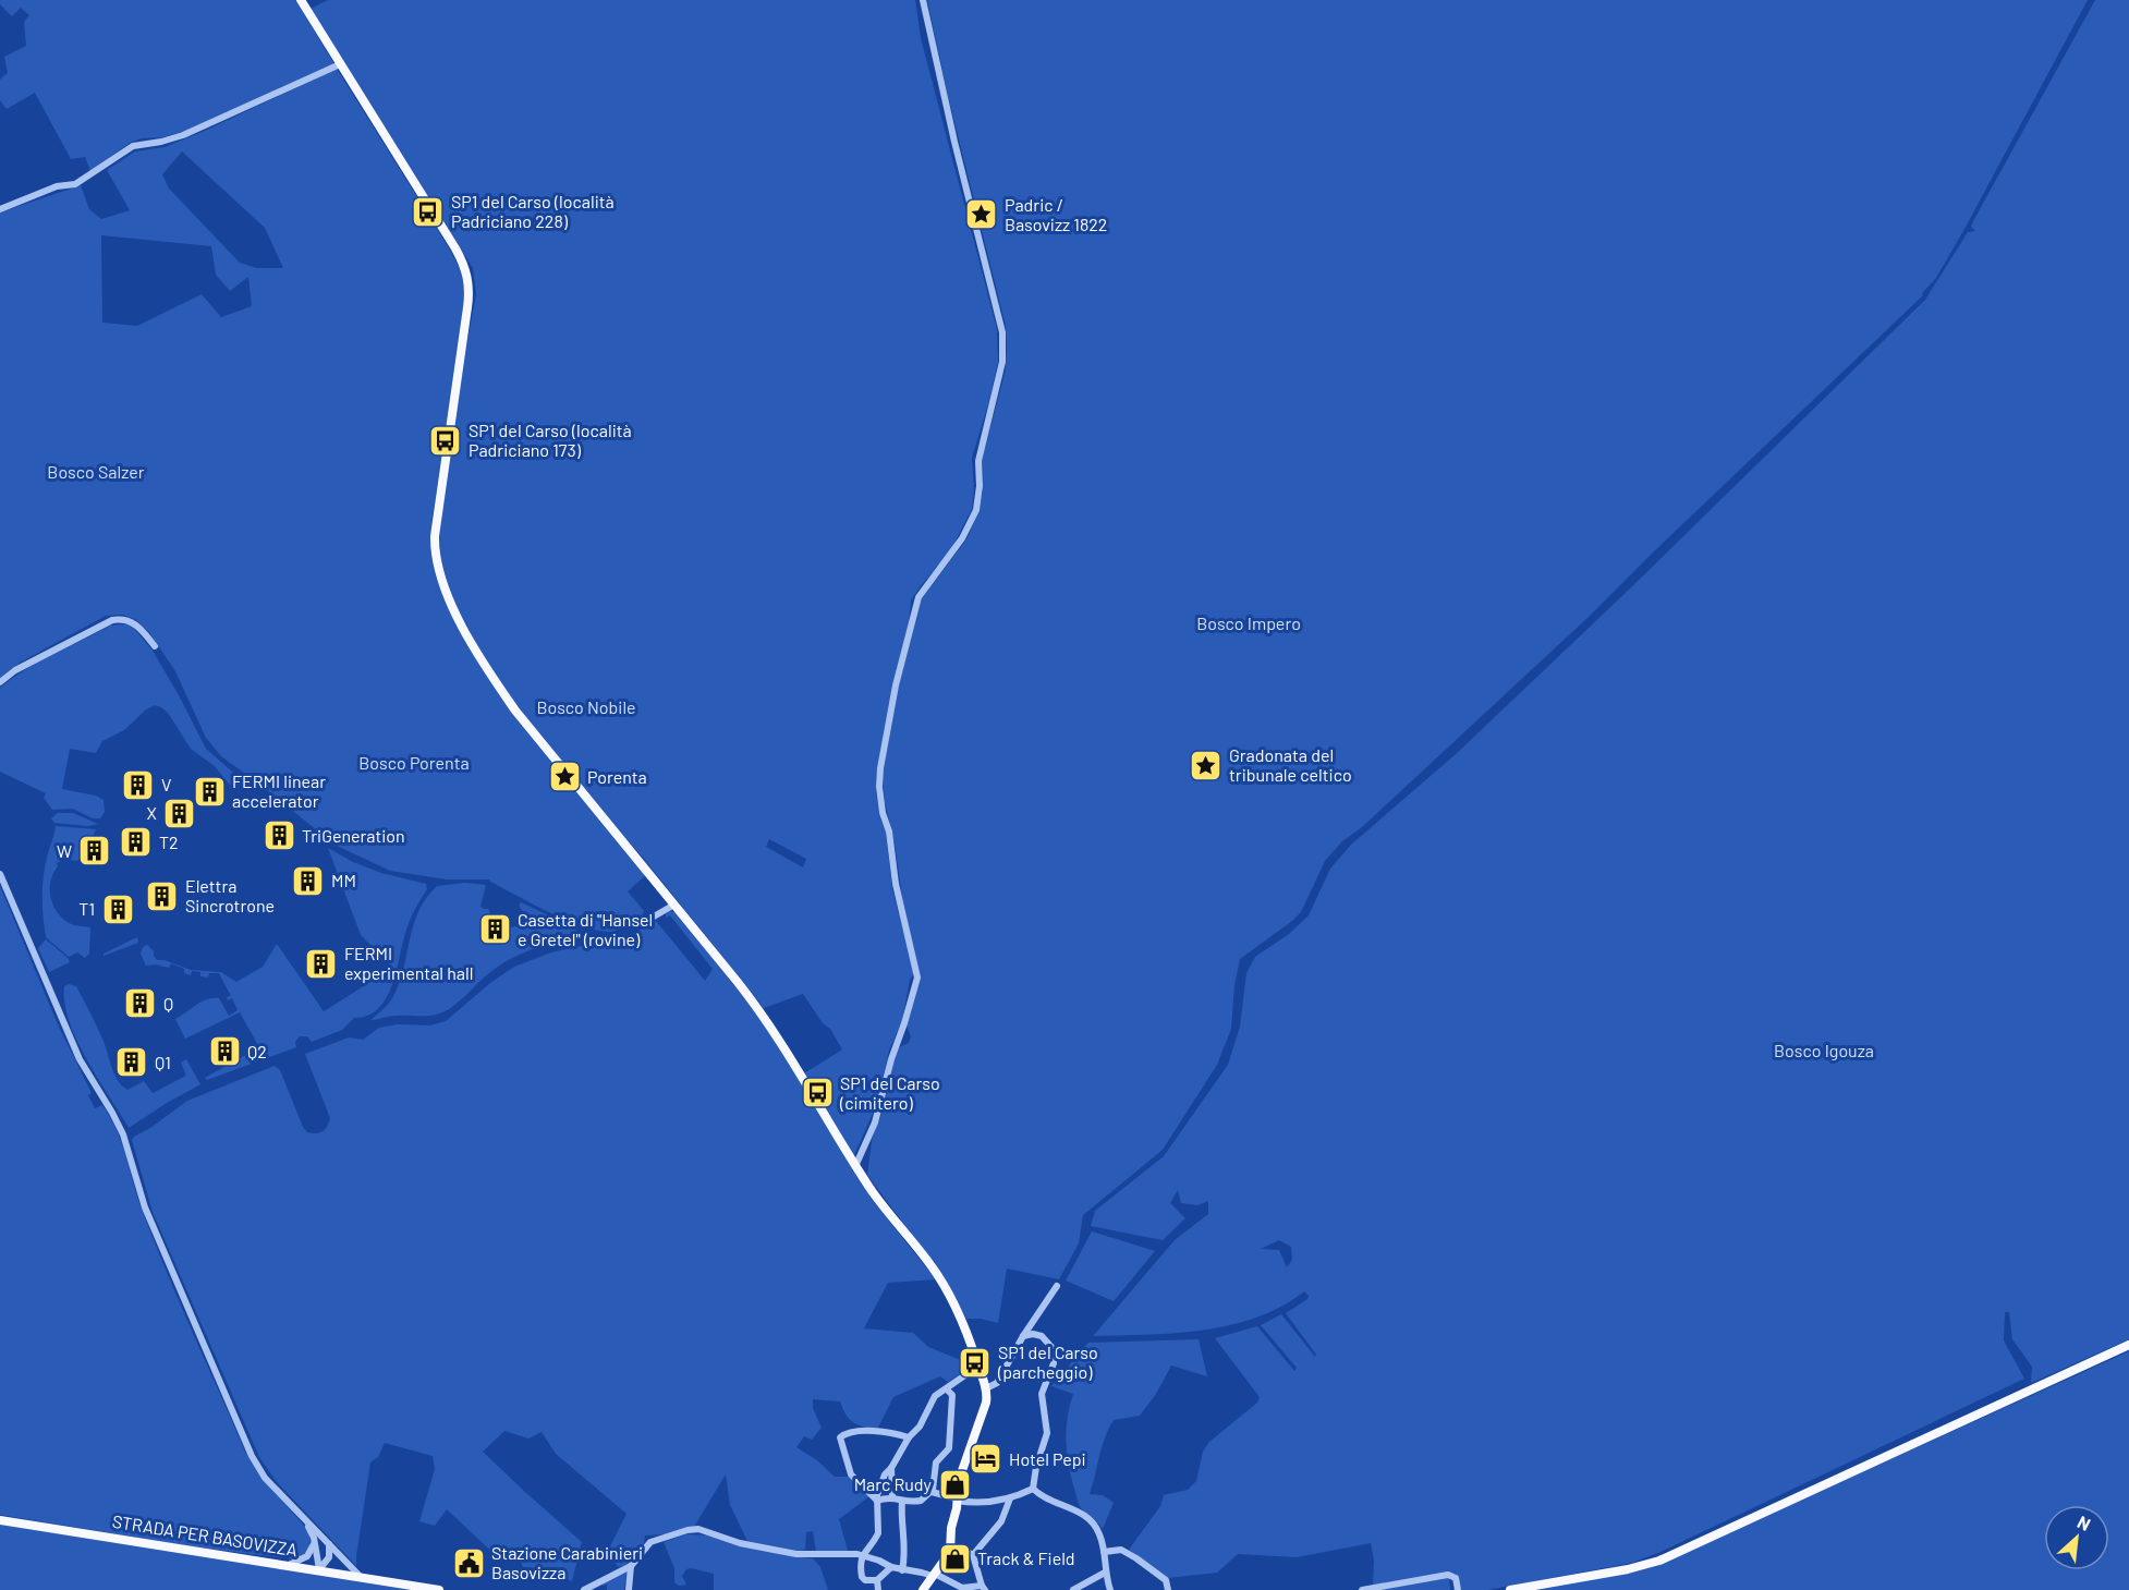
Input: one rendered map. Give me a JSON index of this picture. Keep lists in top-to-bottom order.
{
  "streets": {
    "main road": ["STRADA PER BASOVIZZA"]
  },
  "parks": [
    "Bosco Salzer",
    "Bosco Impero",
    "Bosco Nobile",
    "Bosco Porenta",
    "Bosco Igouza"
  ],
  "places": {
    "bus stop": [
      "SP1 del Carso (località Padriciano 228)",
      "SP1 del Carso (località Padriciano 173)",
      "SP1 del Carso (cimitero)",
      "SP1 del Carso (parcheggio)"
    ],
    "place": ["Padric / Basovizz 1822", "Gradonata del tribunale celtico", "Porenta"],
    "building": [
      "V",
      "FERMI linear accelerator",
      "X",
      "TriGeneration",
      "T2",
      "W",
      "MM",
      "Elettra Sincrotrone",
      "T1",
      "Casetta di \"Hansel e Gretel\" (rovine)",
      "FERMI experimental hall",
      "Q",
      "Q2",
      "Q1"
    ],
    "hotel": ["Hotel Pepi"],
    "shop": ["Marc Rudy", "Track & Field"],
    "public building": ["Stazione Carabinieri Basovizza"]
  },
  "north": "top right"
}
